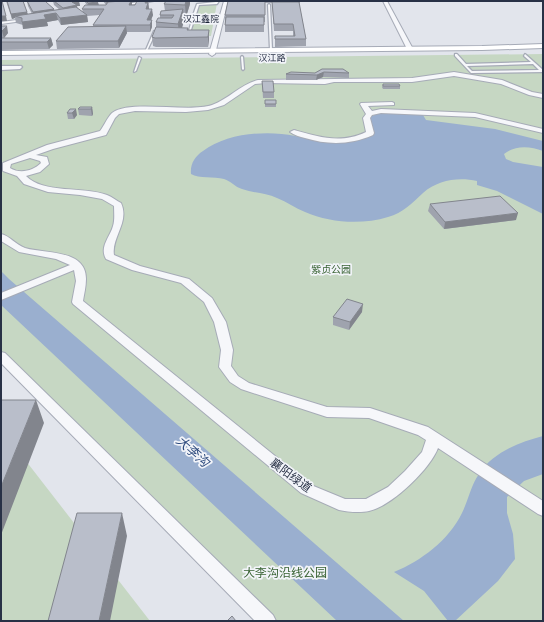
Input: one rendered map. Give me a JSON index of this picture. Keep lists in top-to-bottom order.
{
  "streets": {
    "main road": ["汉江路"],
    "street": ["襄阳绿道"]
  },
  "districts": ["汉江鑫院"],
  "water": ["大李沟"],
  "parks": ["紫贞公园", "大李沟沿线公园"]
}
